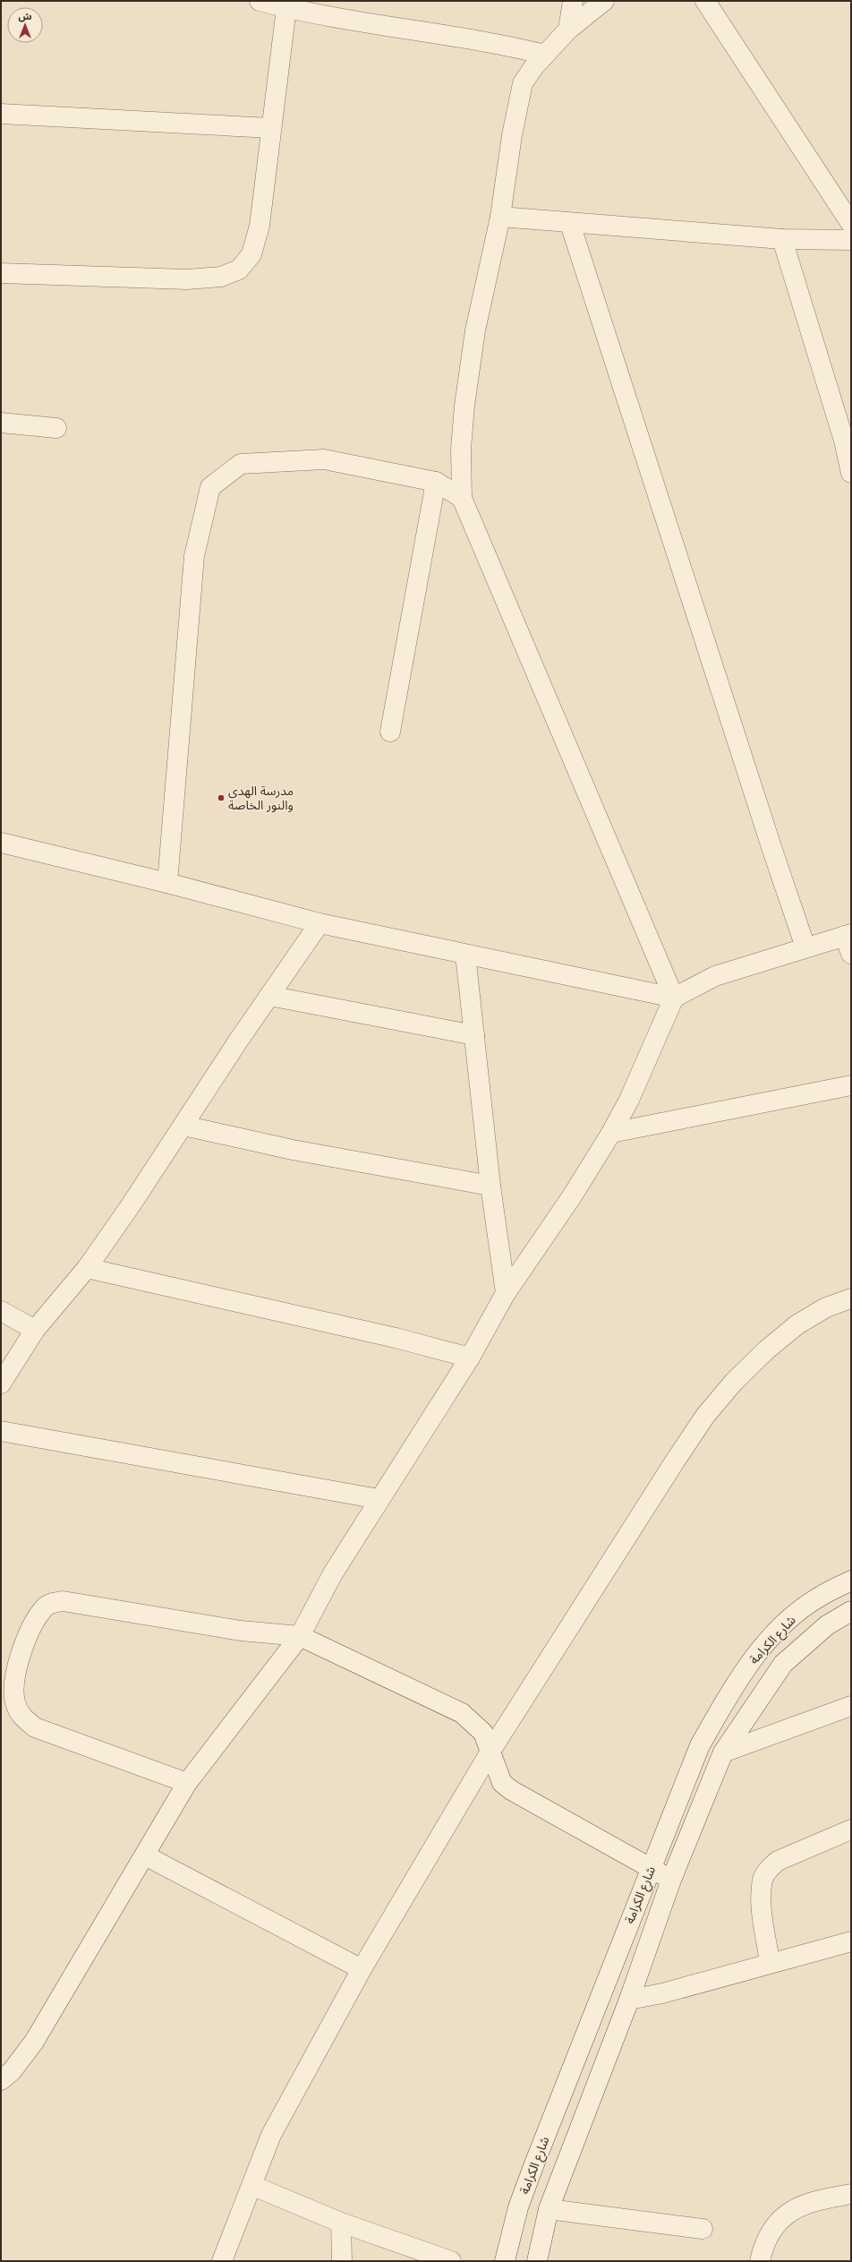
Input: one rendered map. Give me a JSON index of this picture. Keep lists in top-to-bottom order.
{
  "streets": {
    "street": ["شارع الكرامة"]
  },
  "places": ["مدرسة الهدى والنور الخاصة"],
  "north": "top"
}
